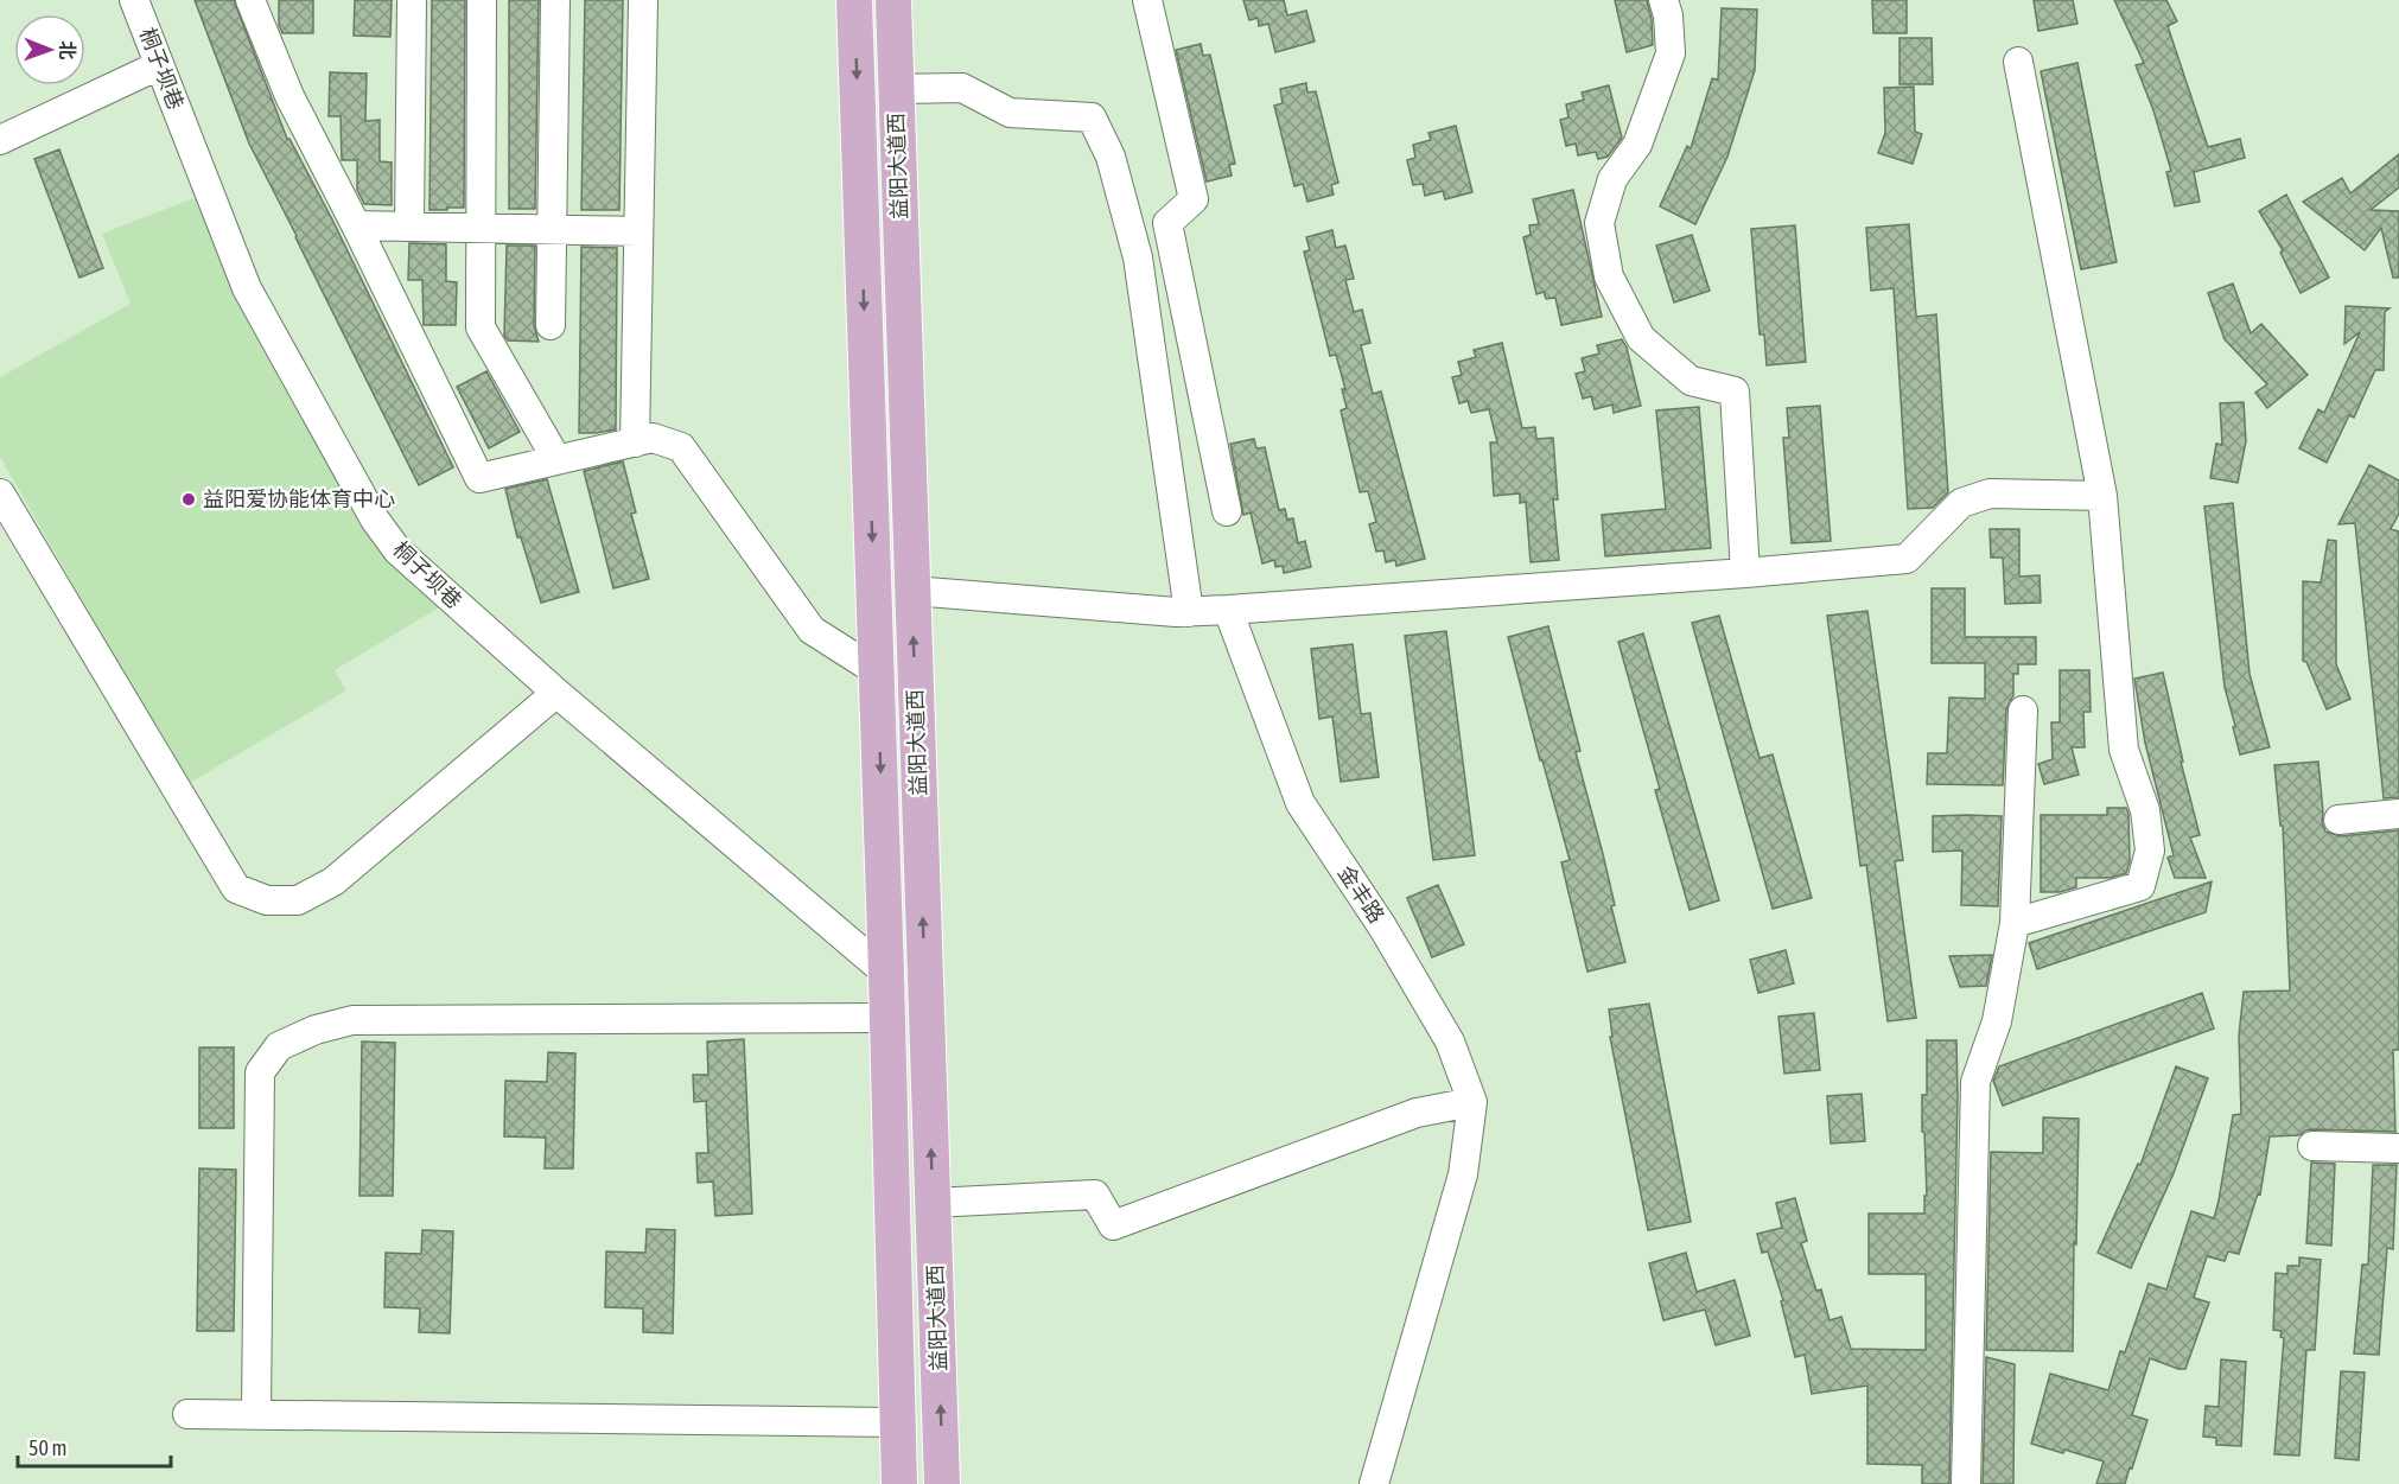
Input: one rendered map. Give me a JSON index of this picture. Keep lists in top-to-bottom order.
{
  "streets": {
    "main road": ["益阳大道西"],
    "street": ["桐子坝巷", "金丰路"]
  },
  "crossings": [
    ["桐子坝巷", "益阳大道西"]
  ],
  "places": ["益阳爱协能体育中心"],
  "scale_bar": "50 m",
  "north": "right"
}
